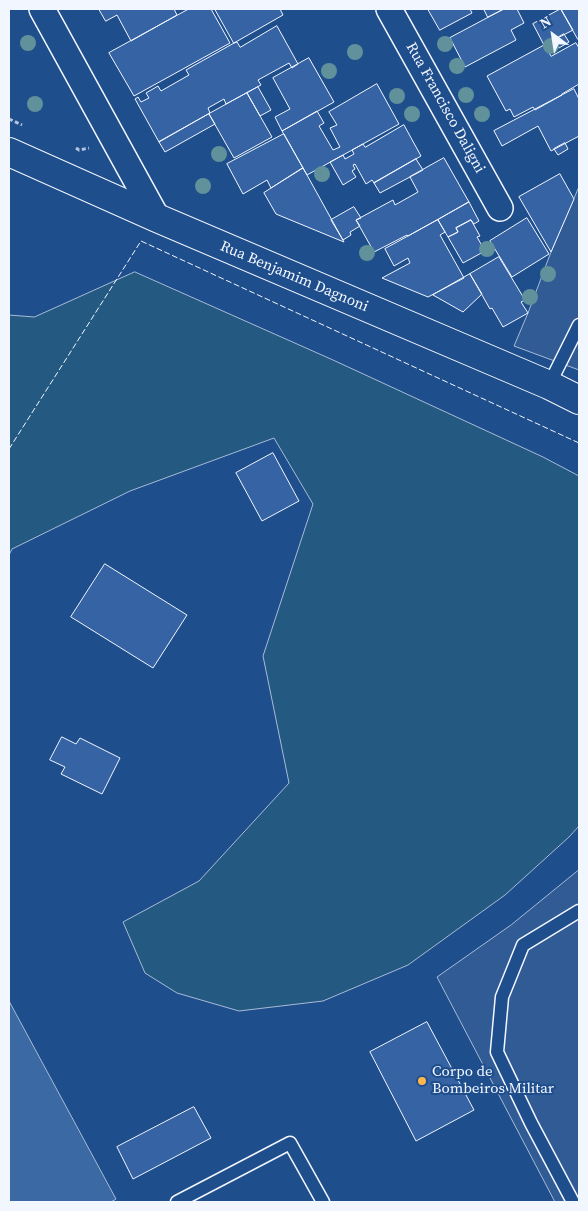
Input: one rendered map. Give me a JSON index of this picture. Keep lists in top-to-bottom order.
{
  "streets": {
    "street": ["Rua Francisco Daligni", "Rua Benjamim Dagnoni"]
  },
  "places": ["Corpo de Bombeiros Militar"],
  "north": "top left"
}
